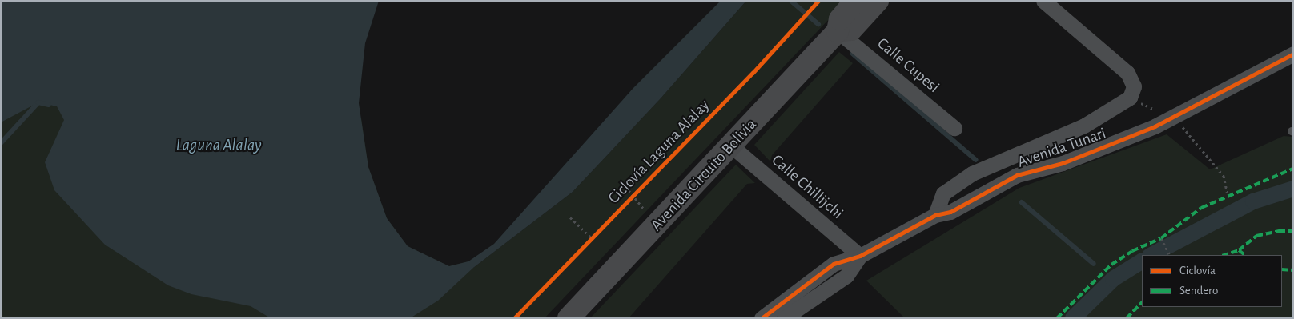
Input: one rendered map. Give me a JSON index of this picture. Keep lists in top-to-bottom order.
{
  "streets": {
    "main road": ["Avenida Circuito Bolivia"],
    "street": ["Calle Cupesi", "Avenida Tunari", "Calle Chillijchi"],
    "cycle path": ["Ciclovía Laguna Alalay"]
  },
  "crossings": [
    ["Calle Cupesi", "Avenida Circuito Bolivia"],
    ["Avenida Tunari", "Calle Chillijchi"],
    ["Avenida Circuito Bolivia", "Calle Chillijchi"]
  ],
  "water": ["Laguna Alalay"],
  "legend": ["Ciclovía", "Sendero"]
}
